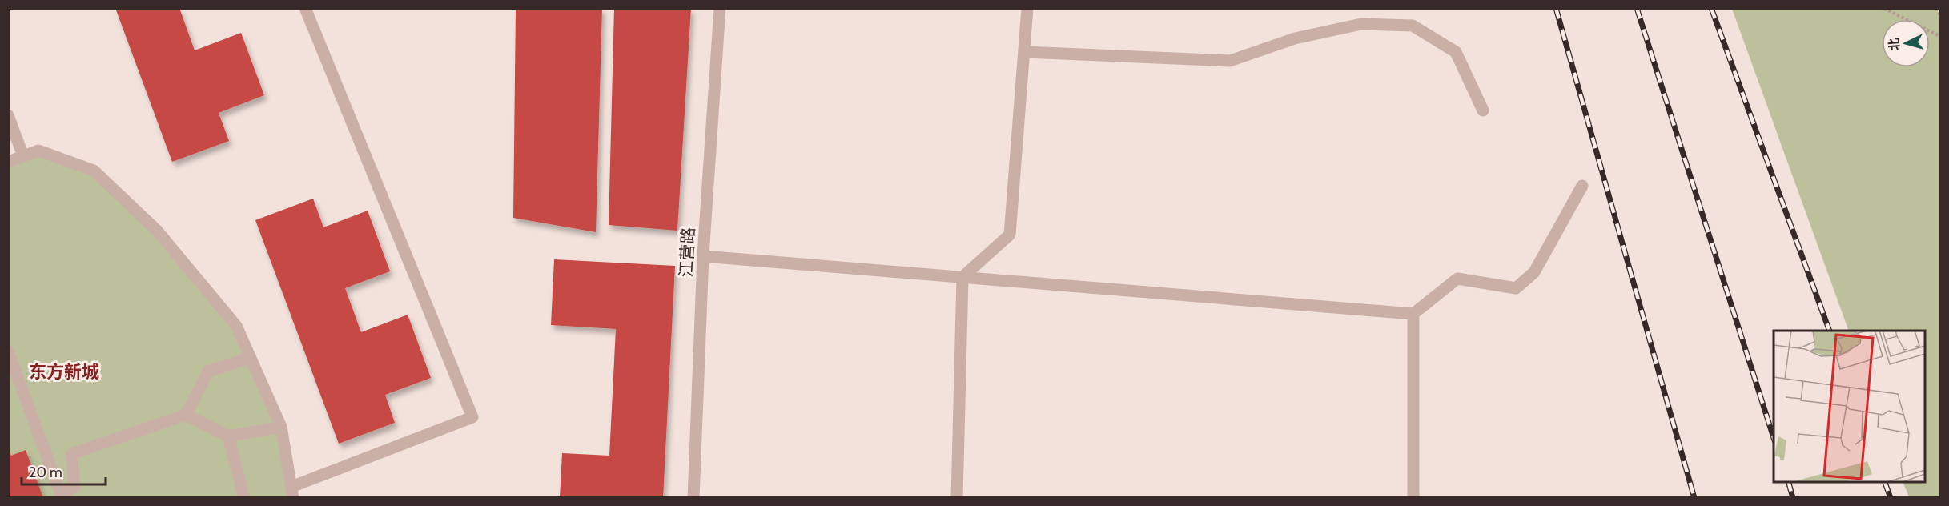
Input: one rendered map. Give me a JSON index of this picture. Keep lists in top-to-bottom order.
{
  "streets": {
    "street": ["江营路"]
  },
  "districts": ["东方新城"],
  "scale_bar": "20 m",
  "north": "left"
}
